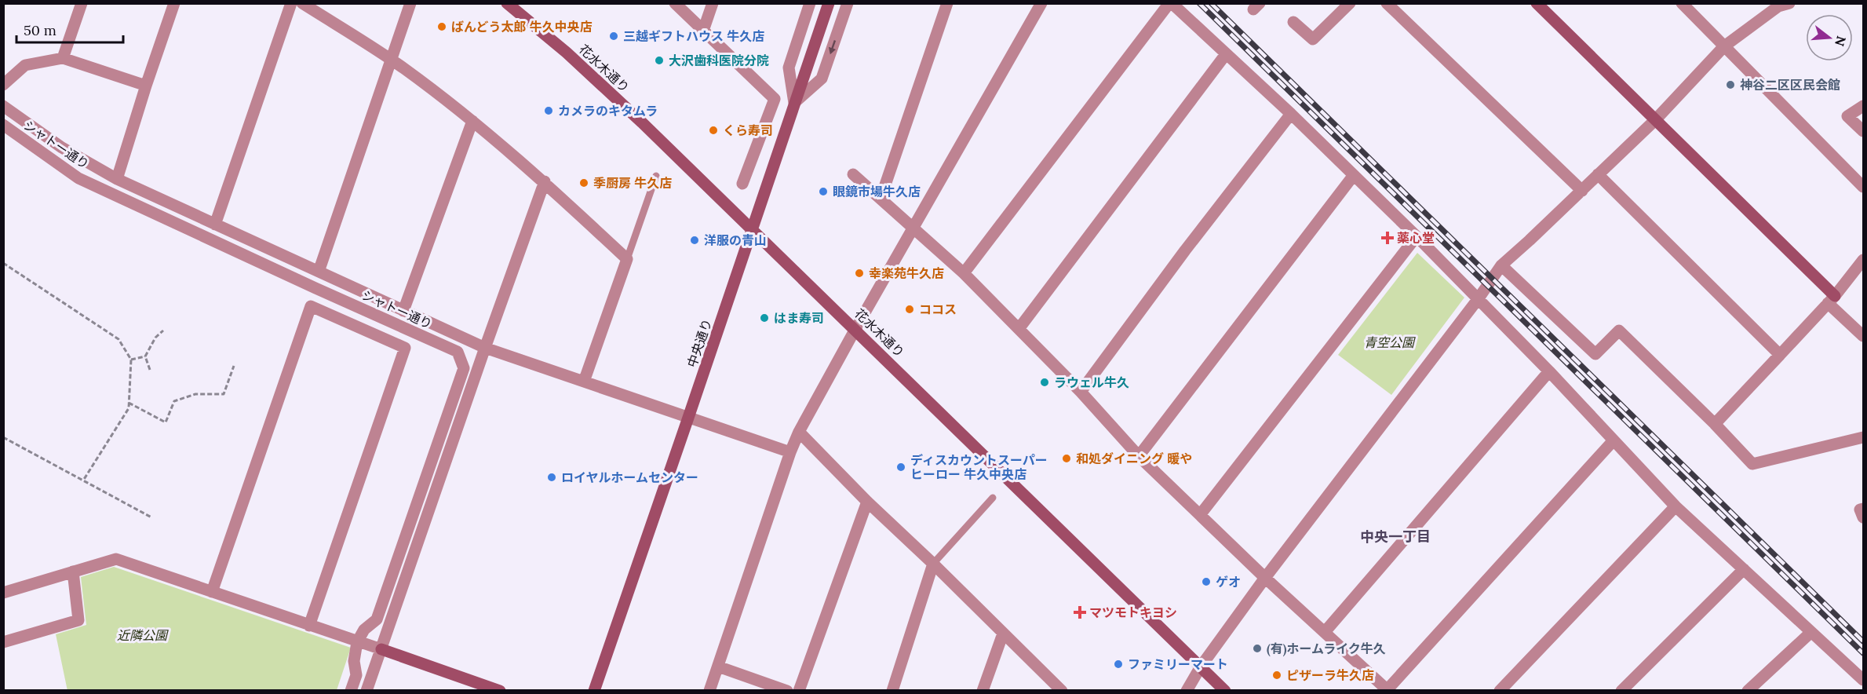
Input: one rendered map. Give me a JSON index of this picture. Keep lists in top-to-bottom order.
{
  "streets": {
    "street": ["花水木通り", "シャトー通り", "中央通り"]
  },
  "crossings": [
    ["花水木通り", "中央通り"]
  ],
  "districts": ["中央一丁目"],
  "parks": ["青空公園", "近隣公園"],
  "places": {
    "other": [
      "ばんどう太郎 牛久中央店",
      "三越ギフトハウス 牛久店",
      "大沢歯科医院分院",
      "神谷二区区民会館",
      "カメラのキタムラ",
      "くら寿司",
      "季厨房 牛久店",
      "眼鏡市場牛久店",
      "洋服の青山",
      "幸楽苑牛久店",
      "ココス",
      "はま寿司",
      "ラウェル牛久",
      "和処ダイニング 暖や",
      "ディスカウントスーパー ヒーロー 牛久中央店",
      "ロイヤルホームセンター",
      "ゲオ",
      "(有)ホームライク牛久",
      "ファミリーマート",
      "ピザーラ牛久店"
    ],
    "health": ["薬心堂", "マツモトキヨシ"]
  },
  "scale_bar": "50 m",
  "north": "right"
}
